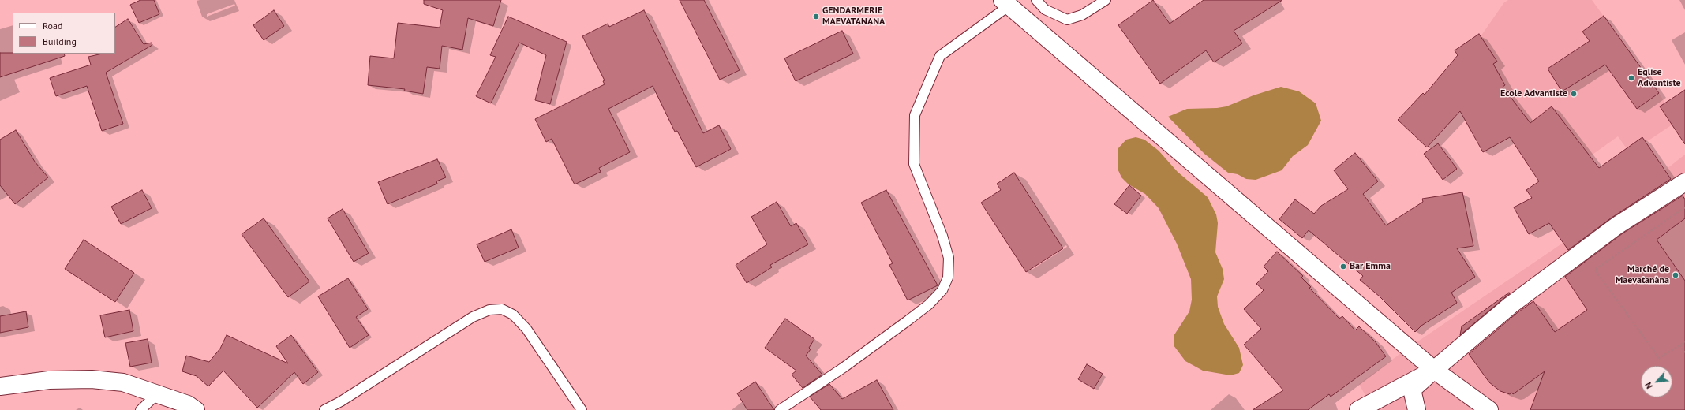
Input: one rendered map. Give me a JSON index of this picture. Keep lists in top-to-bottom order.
{
  "places": [
    "GENDARMERIE MAEVATANANA",
    "Eglise Advantiste",
    "Ecole Advantiste",
    "Bar Emma",
    "Marché de Maevatanàna"
  ],
  "legend": ["Road", "Building"],
  "north": "bottom left"
}
